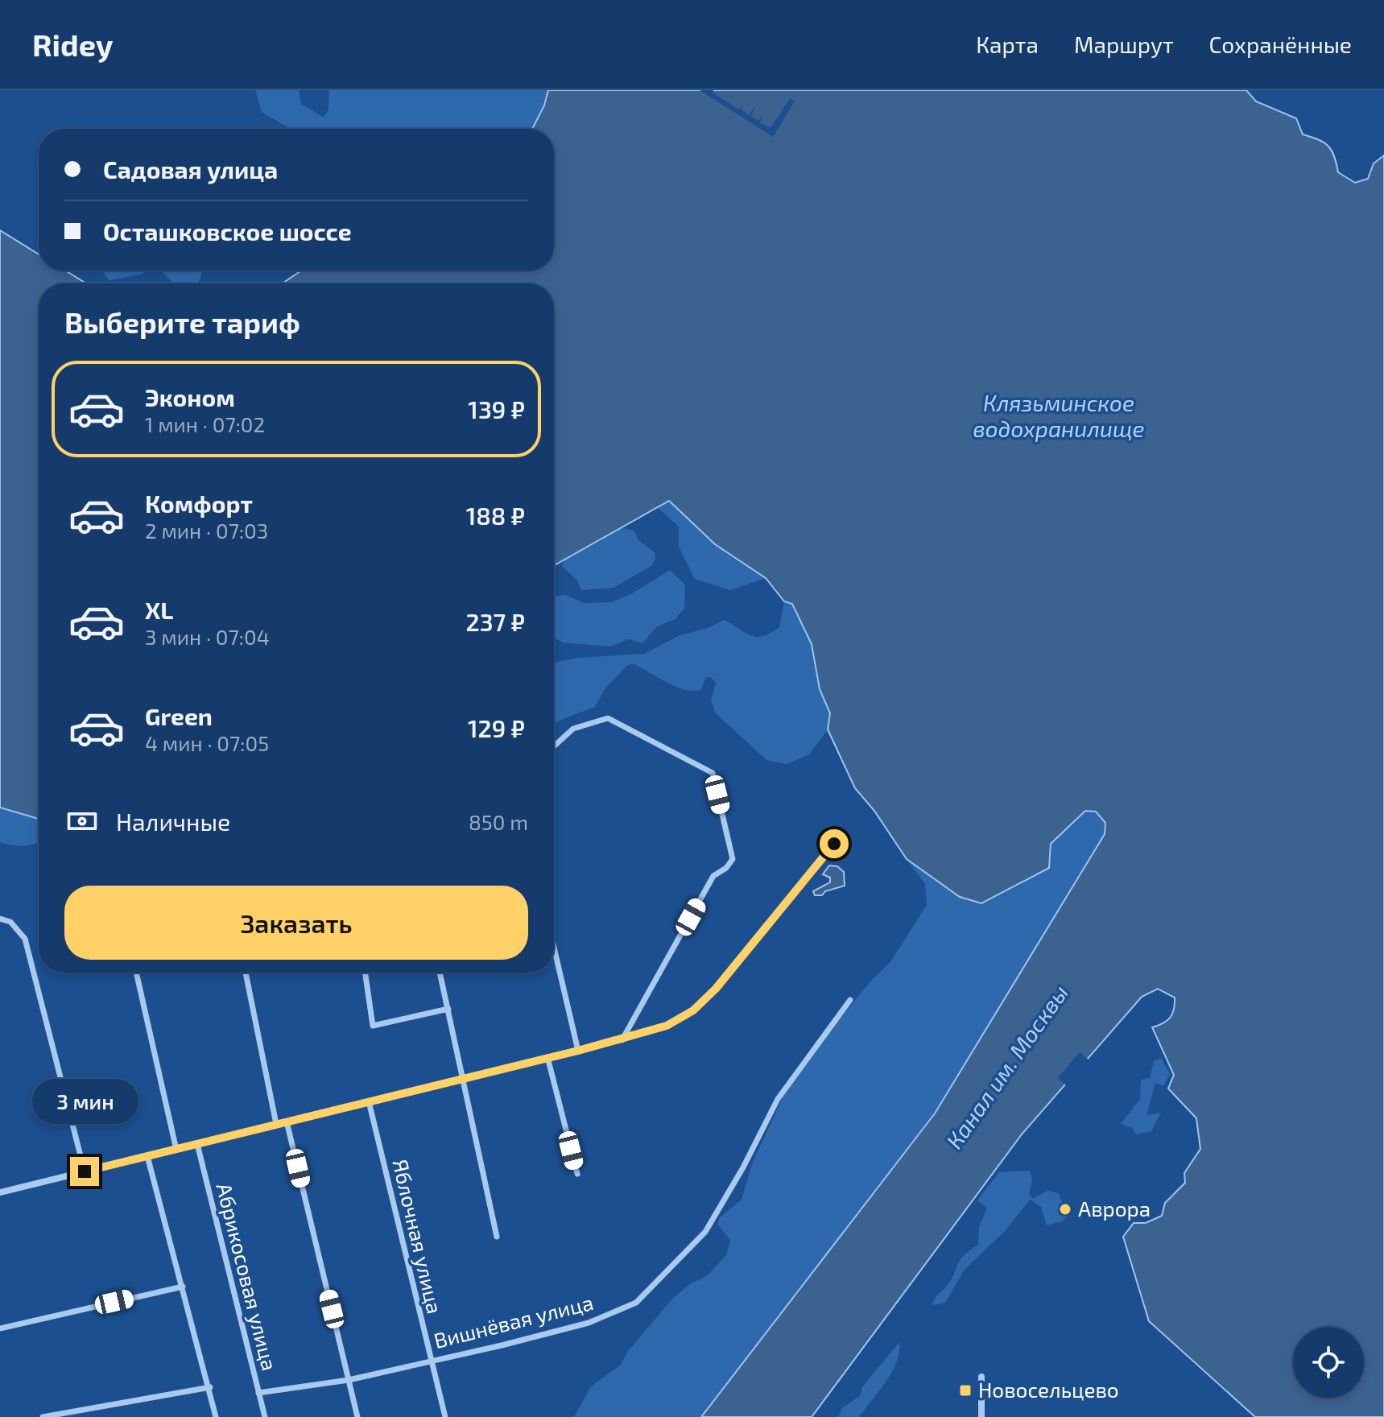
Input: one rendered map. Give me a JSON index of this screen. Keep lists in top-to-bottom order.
{
  "streets": {
    "street": ["Яблочная улица", "Абрикосовая улица", "Вишнёвая улица"]
  },
  "crossings": [
    ["Яблочная улица", "Вишнёвая улица"],
    ["Абрикосовая улица", "Вишнёвая улица"]
  ],
  "water": ["Клязьминское водохранилище", "Канал им. Москвы"],
  "places": {
    "other": ["Аврора"],
    "transit": ["Новосельцево"]
  },
  "page": {
    "header": "Ridey",
    "nav": ["Карта", "Маршрут", "Сохранённые"],
    "banner": ["Садовая улица", "Осташковское шоссе"],
    "heading": "Выберите тариф",
    "list": [
      {
        "name": "Эконом",
        "note": "1 мин · 07:02",
        "value": "139 ₽"
      },
      {
        "name": "Комфорт",
        "note": "2 мин · 07:03",
        "value": "188 ₽"
      },
      {
        "name": "XL",
        "note": "3 мин · 07:04",
        "value": "237 ₽"
      },
      {
        "name": "Green",
        "note": "4 мин · 07:05",
        "value": "129 ₽"
      }
    ],
    "pay": ["Наличные", "850 m"],
    "buttons": "Заказать",
    "bubble": "3 мин"
  }
}
